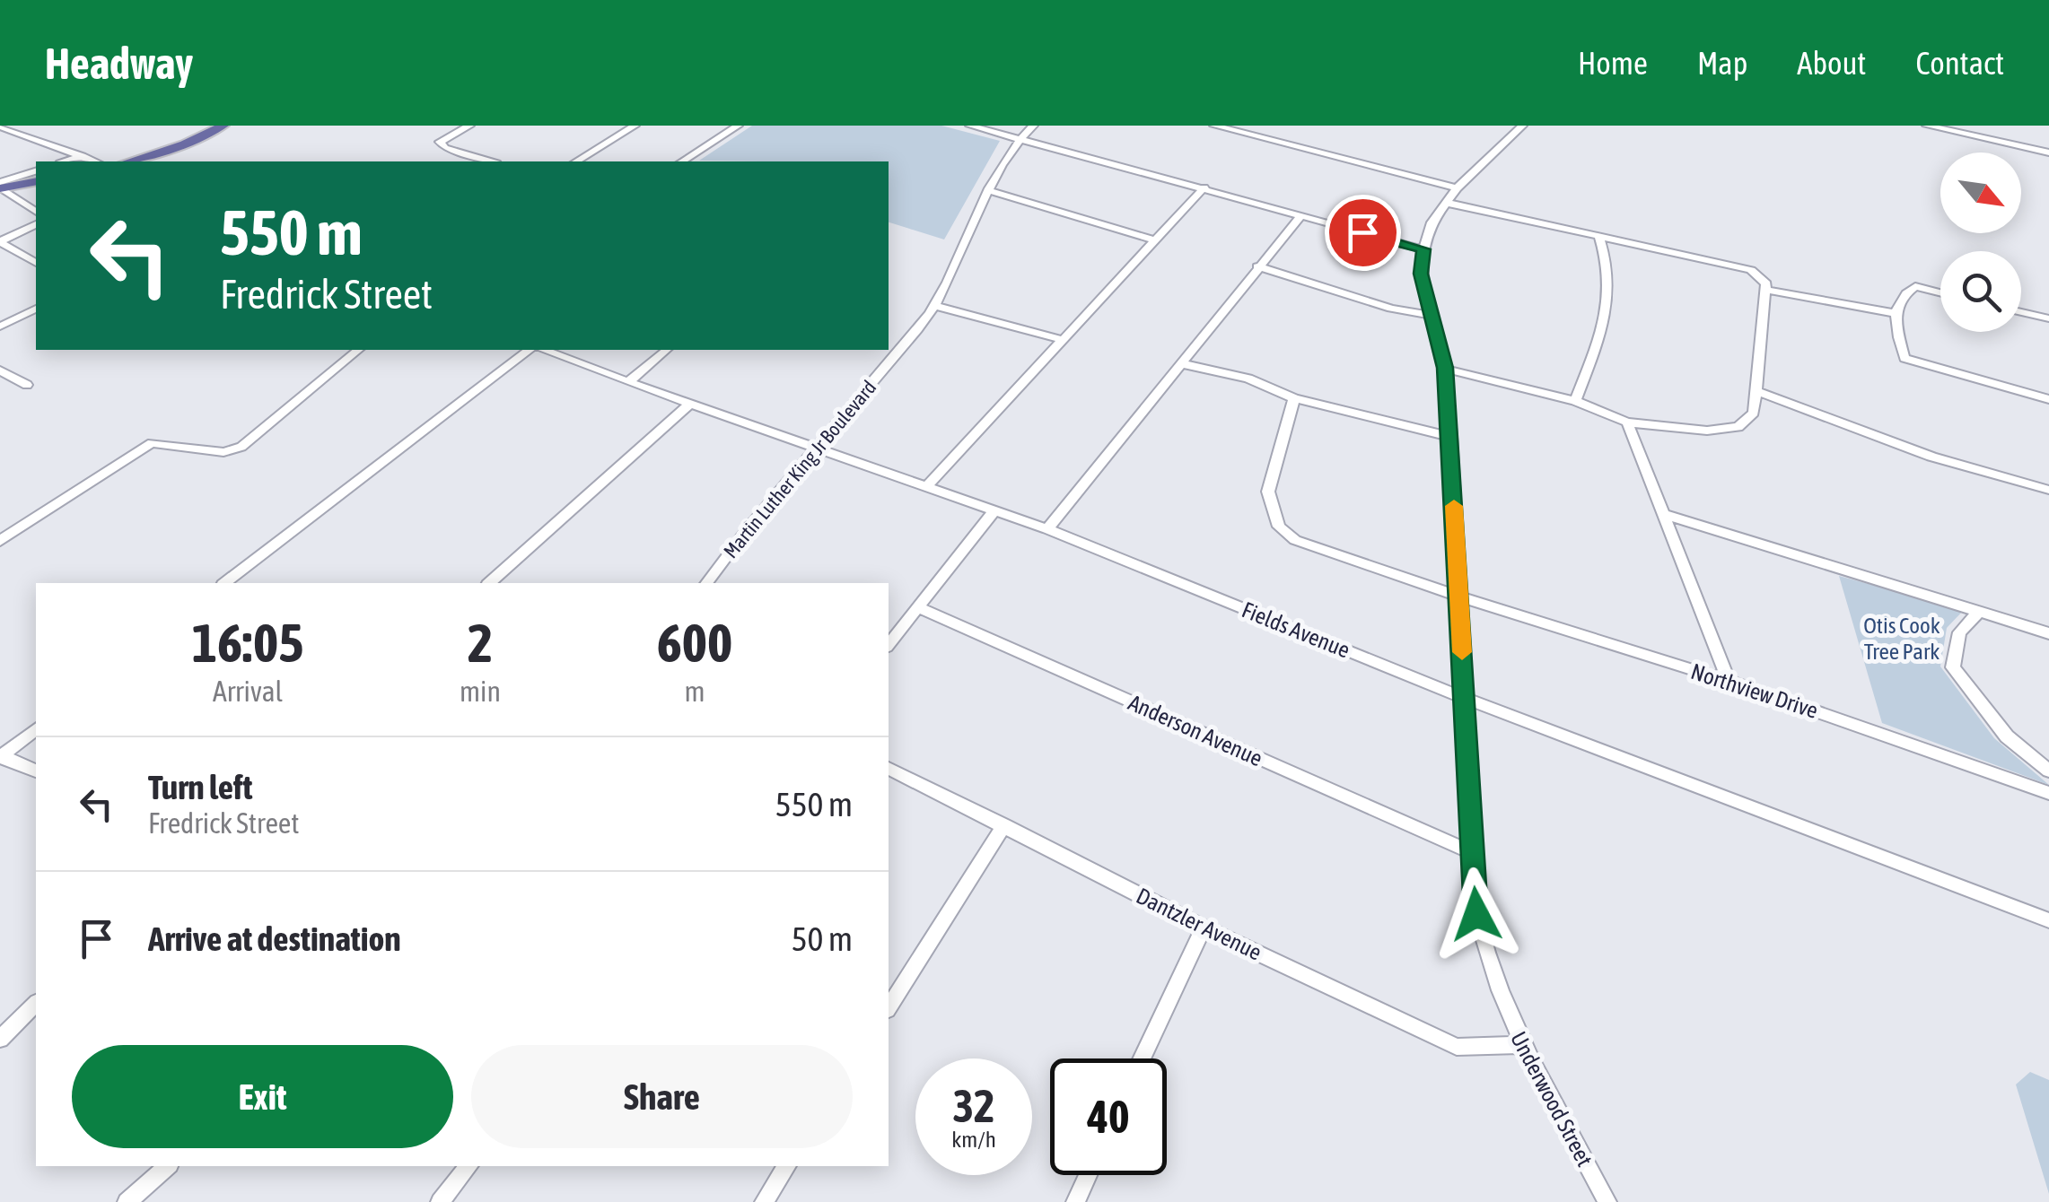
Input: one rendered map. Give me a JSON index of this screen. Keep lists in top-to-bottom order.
{
  "streets": {
    "street": [
      "Martin Luther King Jr Boulevard",
      "Fields Avenue",
      "Northview Drive",
      "Anderson Avenue",
      "Dantzler Avenue",
      "Underwood Street"
    ]
  },
  "crossings": [
    ["Martin Luther King Jr Boulevard", "Fields Avenue"],
    ["Fields Avenue", "Underwood Street"],
    ["Northview Drive", "Underwood Street"],
    ["Anderson Avenue", "Underwood Street"],
    ["Dantzler Avenue", "Underwood Street"]
  ],
  "parks": ["Otis Cook Tree Park"],
  "north": "bottom right",
  "page": {
    "header": "Headway",
    "nav": [
      "Home",
      "Map",
      "About",
      "Contact"
    ],
    "turn": ["550 m", "Fredrick Street"],
    "eta": [
      "16:05",
      "Arrival",
      "2",
      "min",
      "600",
      "m"
    ],
    "list": [
      {
        "name": "Turn left",
        "note": "Fredrick Street",
        "value": "550 m"
      },
      {
        "name": "Arrive at destination",
        "value": "50 m"
      }
    ],
    "buttons": ["Exit", "Share"],
    "speed": "32 km/h",
    "limit": "40"
  }
}
